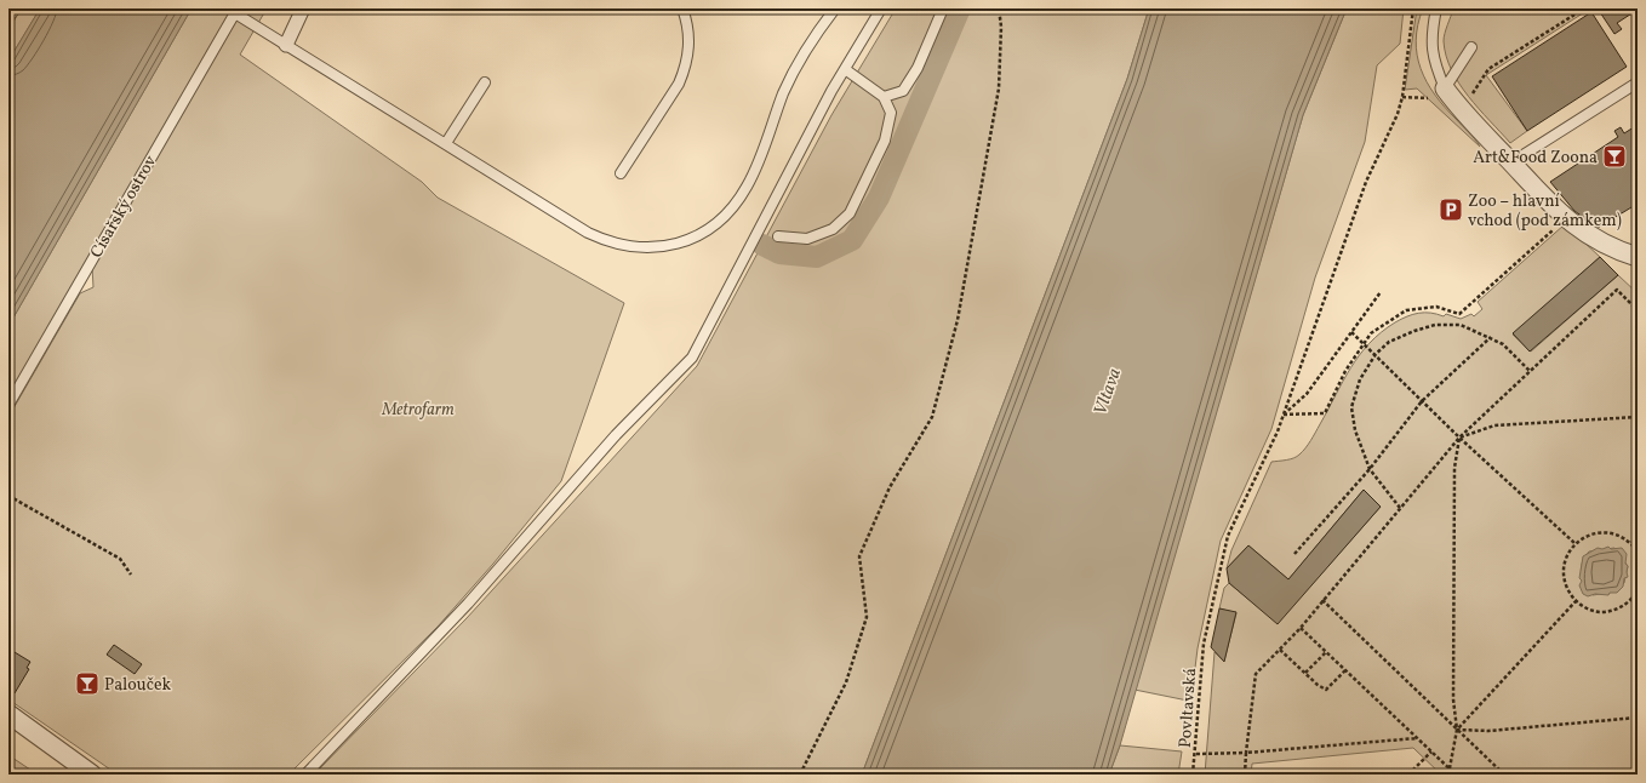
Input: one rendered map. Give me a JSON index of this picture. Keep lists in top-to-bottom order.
{
  "streets": {
    "lane": ["Císařský ostrov"],
    "path": ["Povltavská"]
  },
  "water": ["Vltava"],
  "parks": ["Metrofarm"],
  "places": {
    "bar": ["Art&Food Zoona", "Palouček"],
    "parking": ["Zoo – hlavní vchod (pod zámkem)"]
  }
}
